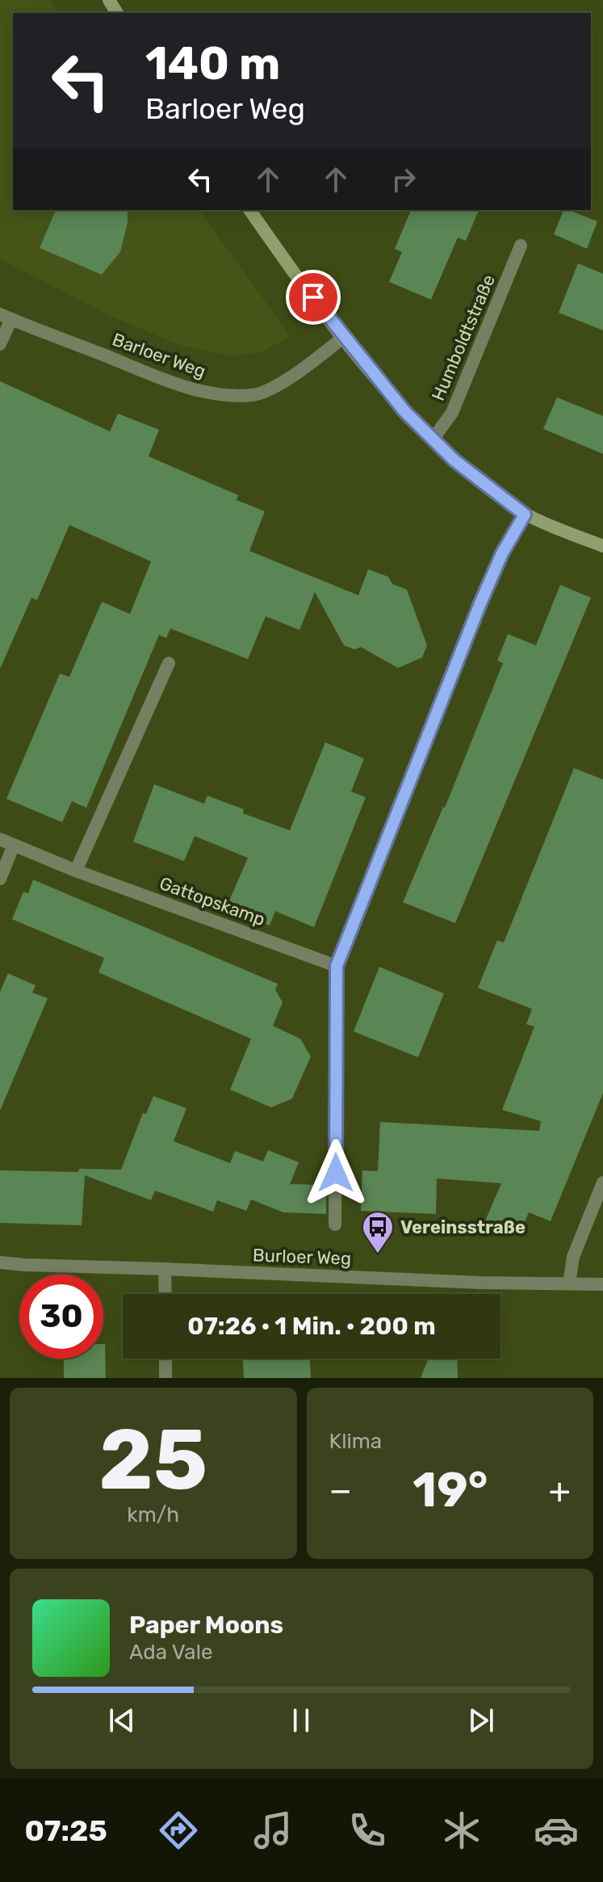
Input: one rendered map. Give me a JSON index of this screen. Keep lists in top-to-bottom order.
{
  "streets": {
    "street": [
      "Humboldtstraße",
      "Barloer Weg",
      "Gattopskamp",
      "Burloer Weg"
    ]
  },
  "places": {
    "bus stop": ["Vereinsstraße"]
  },
  "page": {
    "turn": ["140 m", "Barloer Weg"],
    "limit": "30",
    "trip": "07:26 · 1 Min. · 200 m",
    "tile": [
      ["25", "km/h"],
      "Klima"
    ],
    "heat": ["−", "19°", "+"],
    "song": ["Paper Moons", "Ada Vale"],
    "tabs": "07:25"
  }
}
